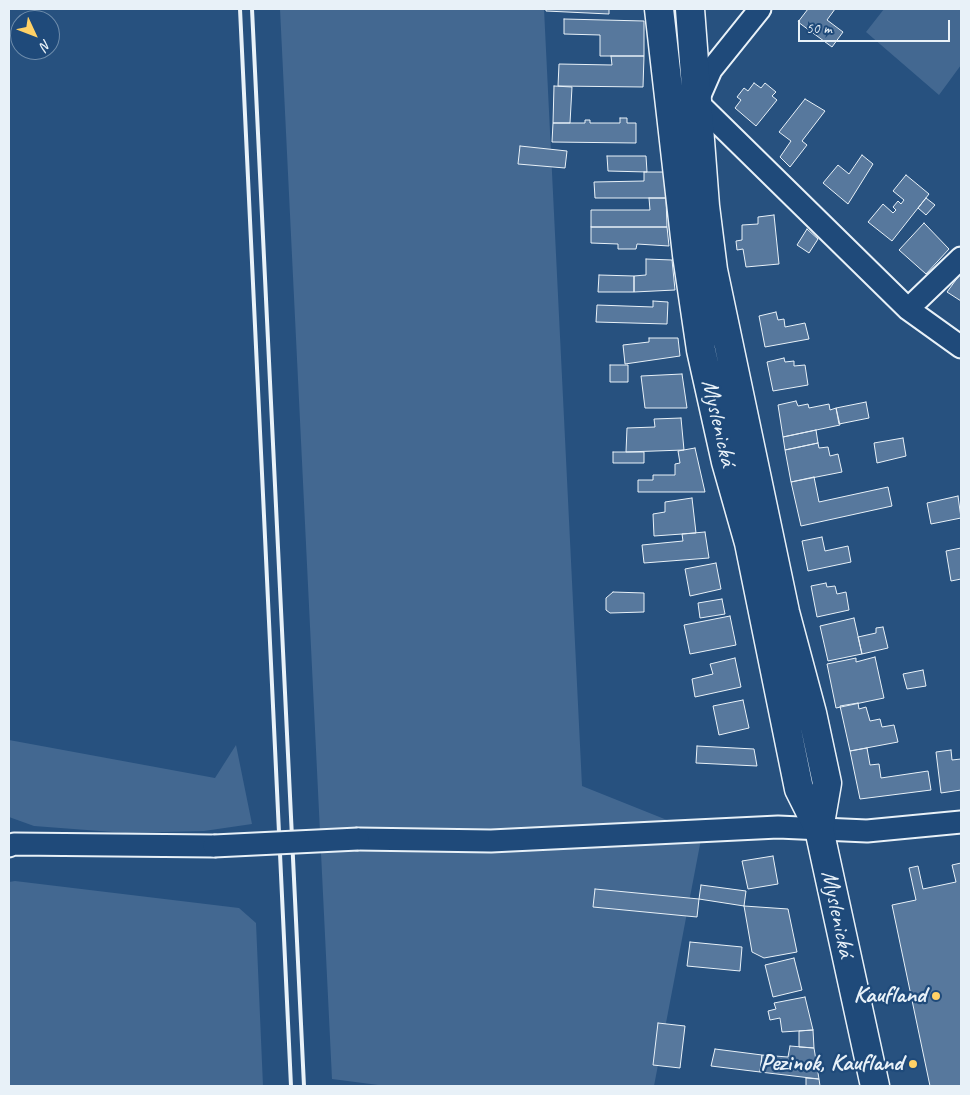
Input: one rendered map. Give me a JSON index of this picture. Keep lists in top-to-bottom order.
{
  "streets": {
    "main road": ["Myslenická"]
  },
  "places": ["Kaufland", "Pezinok, Kaufland"],
  "scale_bar": "50 m",
  "north": "bottom right"
}
